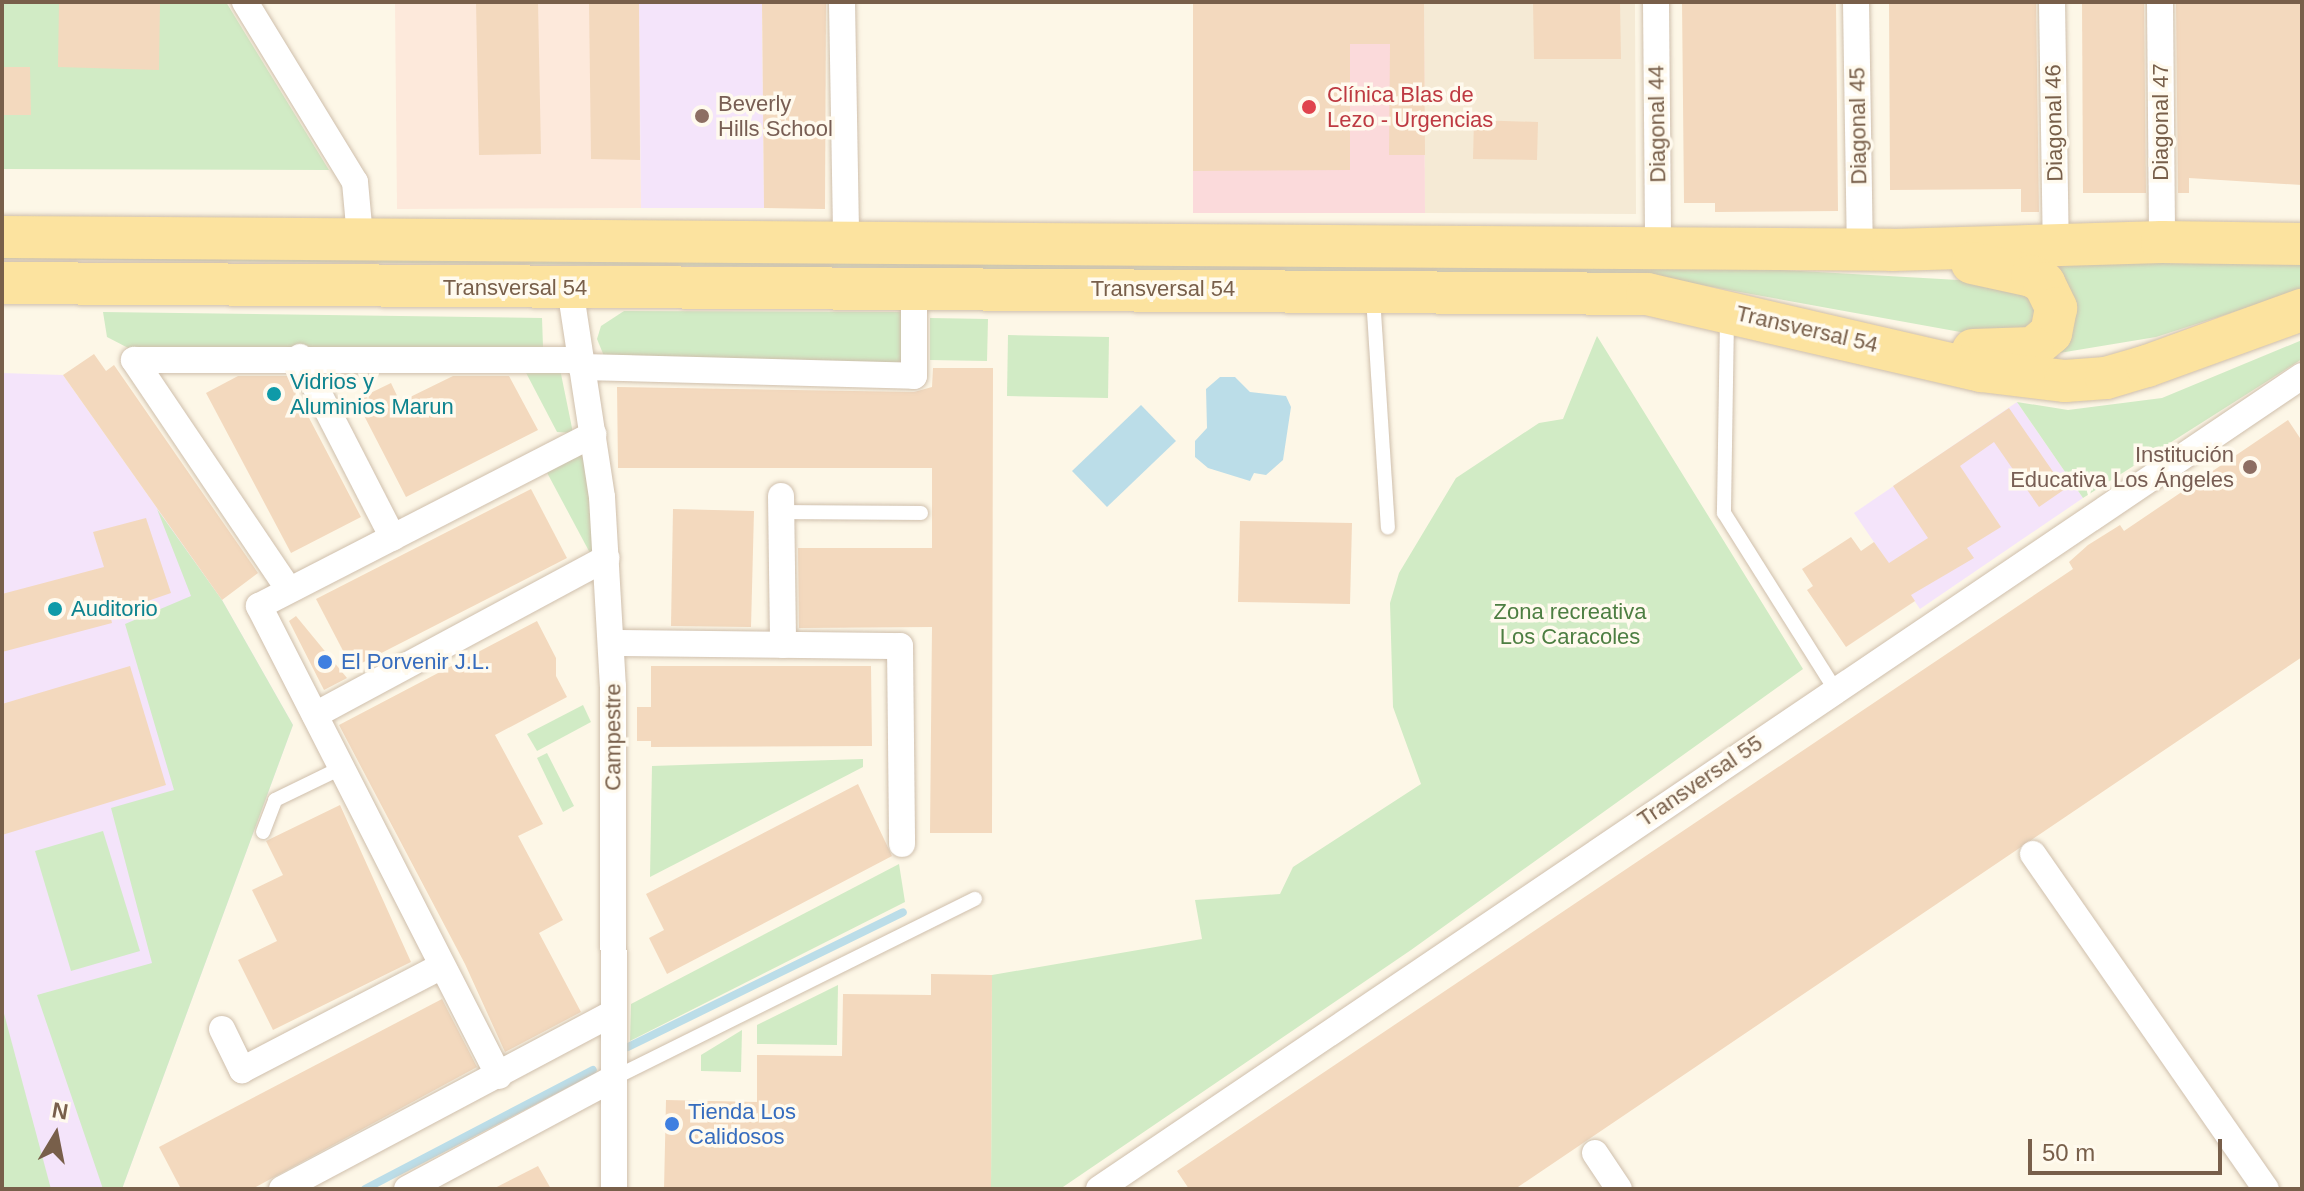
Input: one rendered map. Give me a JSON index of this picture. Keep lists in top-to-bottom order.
{
  "streets": {
    "main road": ["Transversal 54"],
    "street": [
      "Diagonal 47",
      "Diagonal 46",
      "Diagonal 44",
      "Diagonal 45",
      "Campestre",
      "Transversal 55"
    ]
  },
  "crossings": [
    ["Diagonal 47", "Transversal 54"],
    ["Diagonal 46", "Transversal 54"],
    ["Diagonal 44", "Transversal 54"],
    ["Diagonal 45", "Transversal 54"],
    ["Transversal 54", "Campestre"]
  ],
  "parks": ["Zona recreativa Los Caracoles"],
  "places": [
    "Clínica Blas de Lezo - Urgencias",
    "Beverly Hills School",
    "Vidrios y Aluminios Marun",
    "Institución Educativa Los Ángeles",
    "Auditorio",
    "El Porvenir J.L.",
    "Tienda Los Calidosos"
  ],
  "scale_bar": "50 m",
  "north": "top"
}
